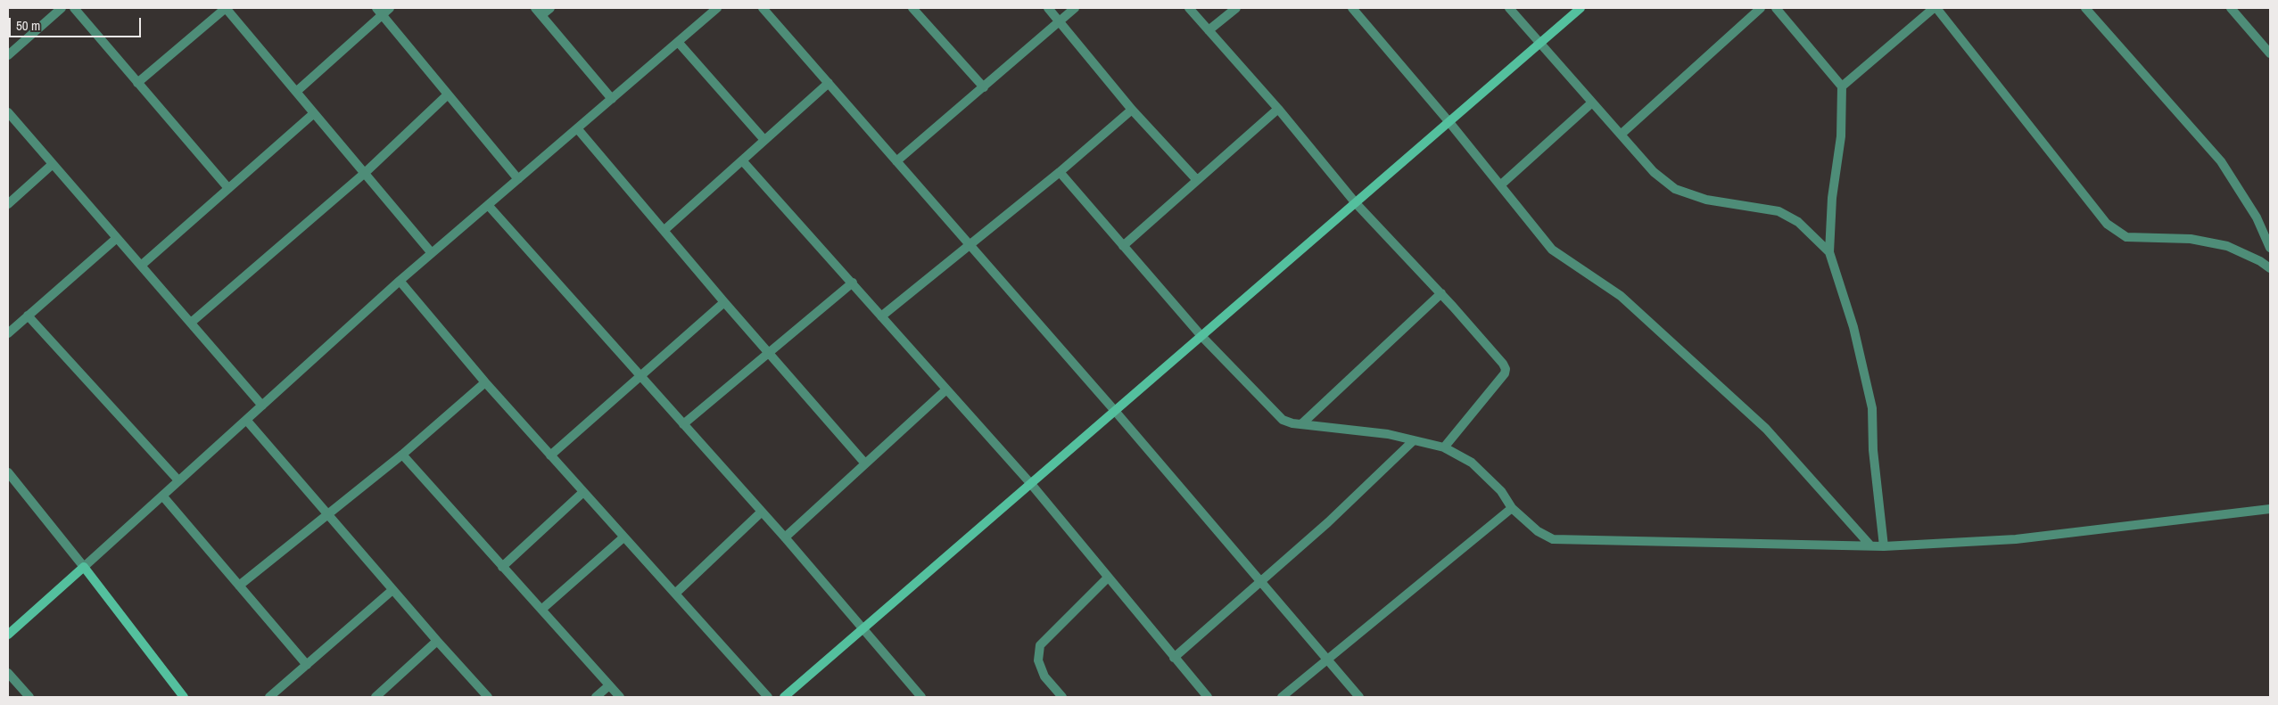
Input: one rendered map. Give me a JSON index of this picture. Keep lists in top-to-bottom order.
{
  "scale_bar": "50 m"
}
